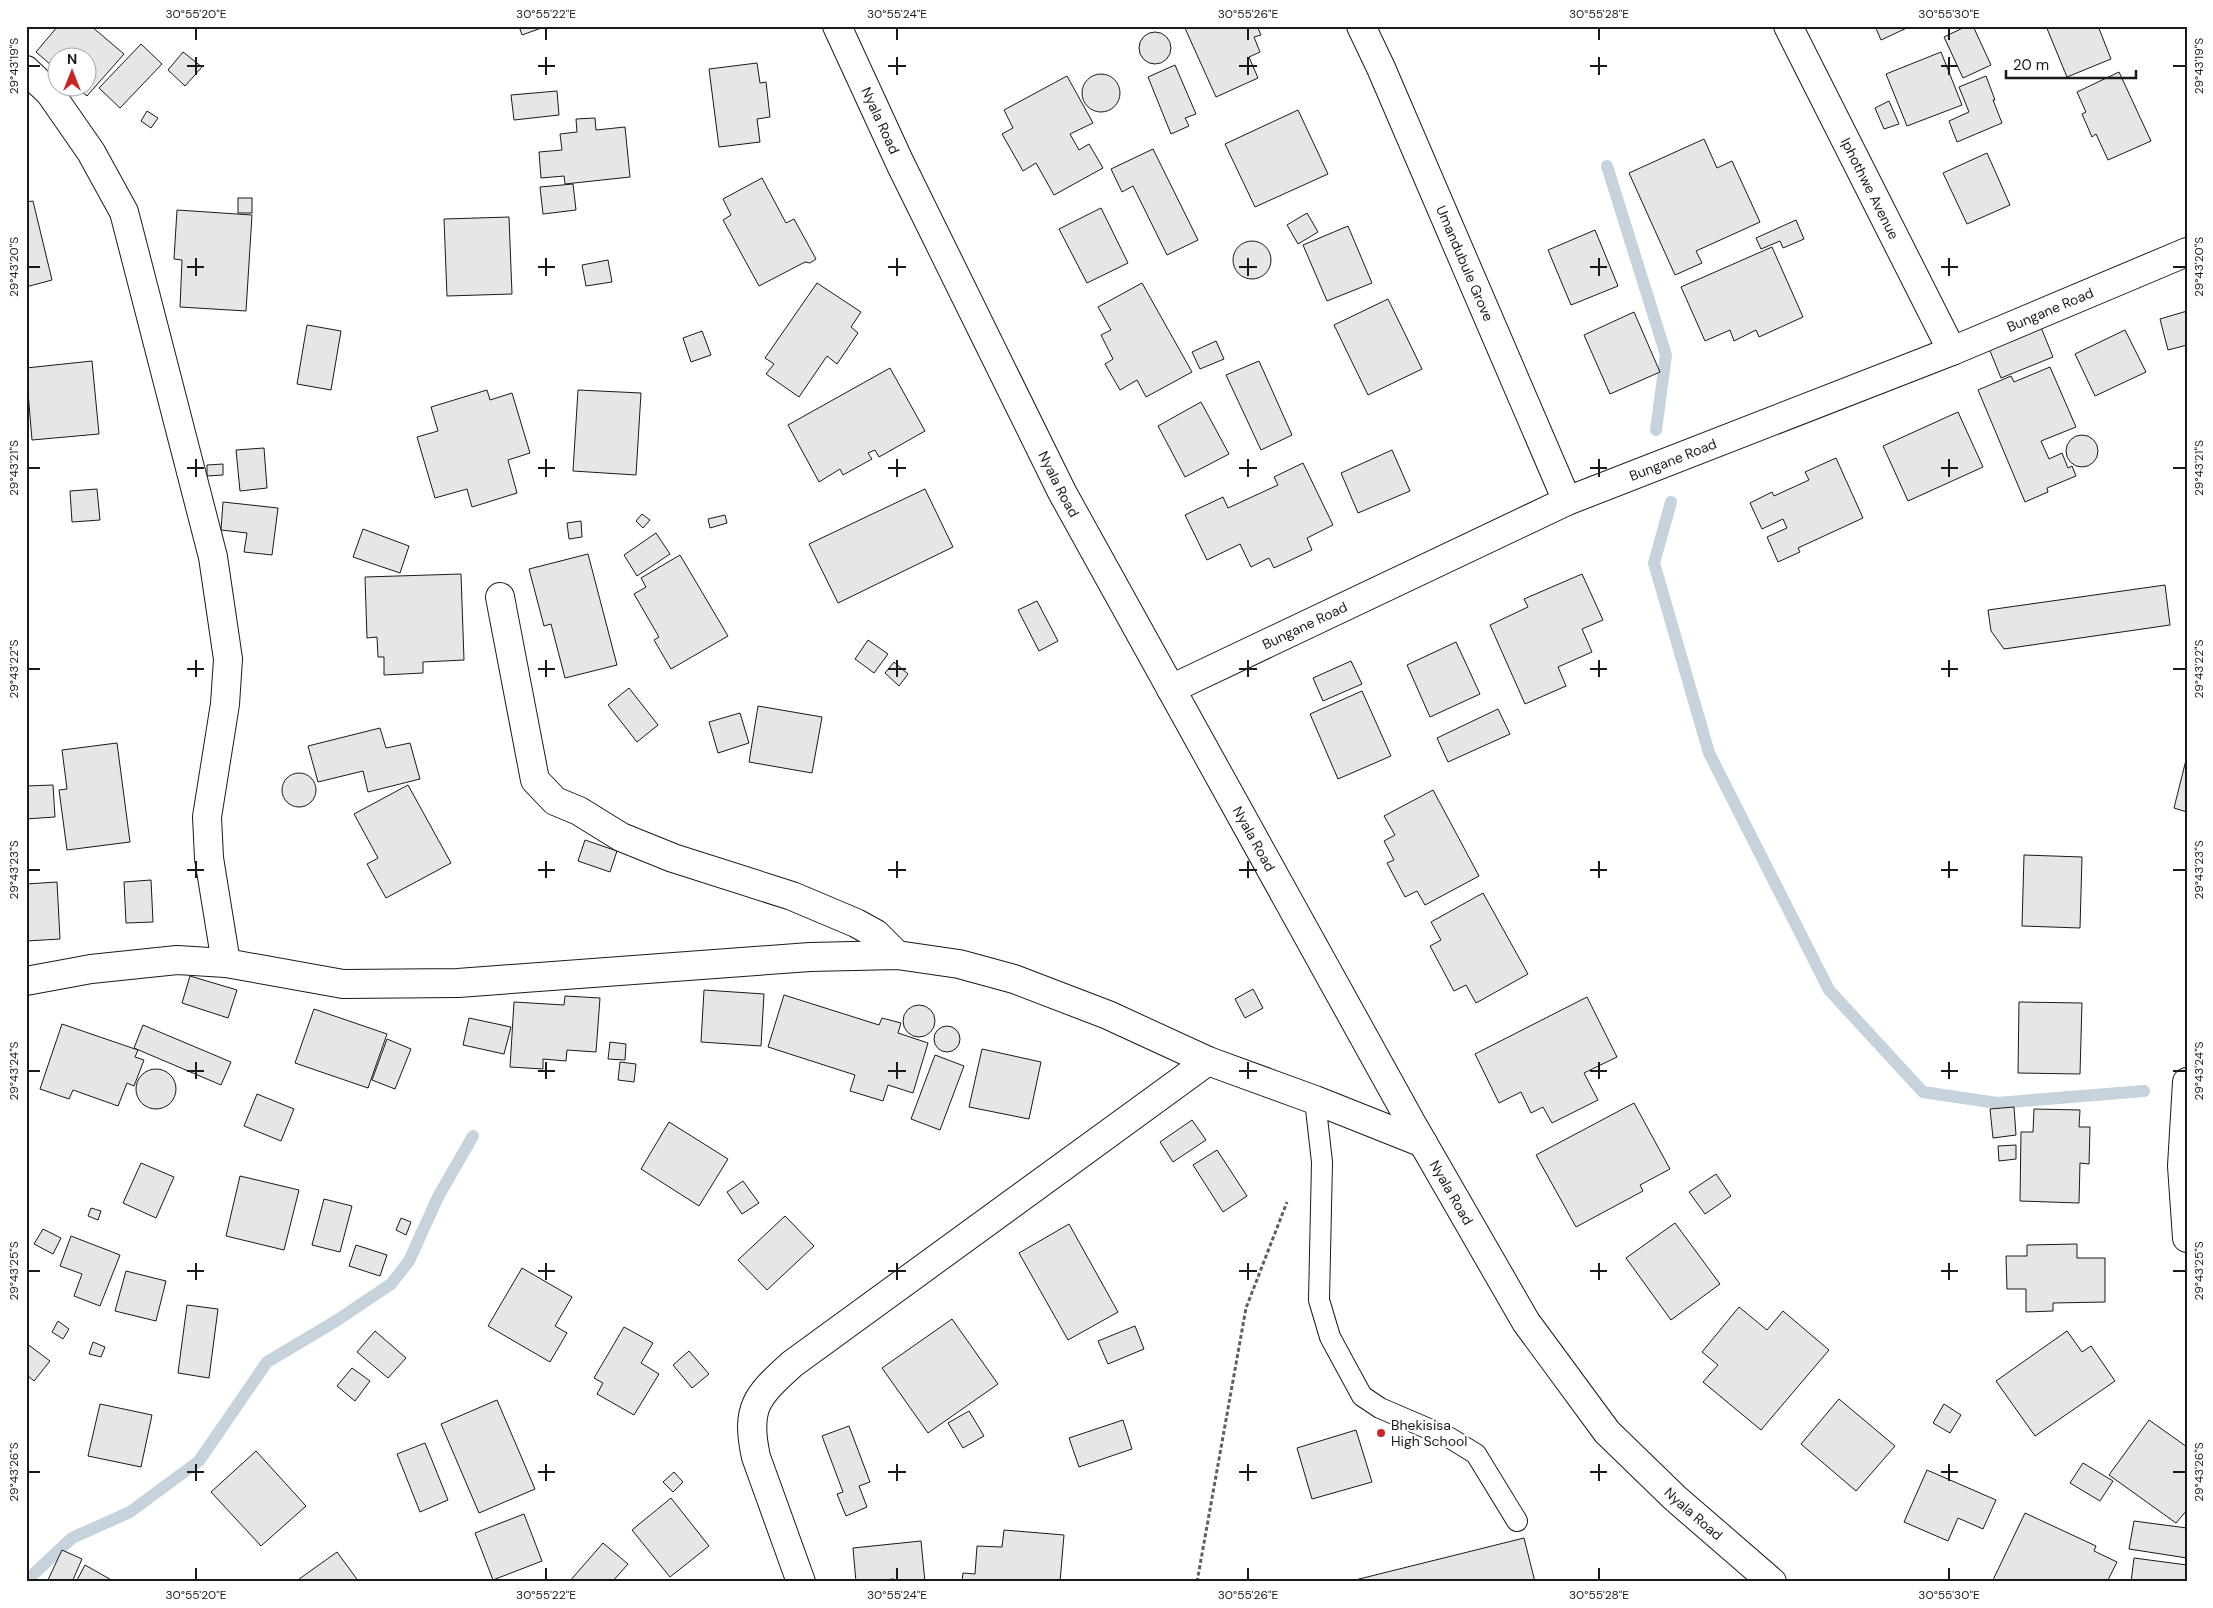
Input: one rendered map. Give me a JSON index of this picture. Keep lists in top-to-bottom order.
{
  "streets": {
    "street": [
      "Nyala Road",
      "Iphothwe Avenue",
      "Umandubule Grove",
      "Bungane Road"
    ]
  },
  "crossings": [
    ["Nyala Road", "Bungane Road"],
    ["Iphothwe Avenue", "Bungane Road"],
    ["Umandubule Grove", "Bungane Road"]
  ],
  "places": ["Bhekisisa High School"],
  "scale_bar": "20 m",
  "north": "top",
  "coordinates": [
    "30°55'20\"E",
    "30°55'22\"E",
    "30°55'24\"E",
    "30°55'26\"E",
    "30°55'28\"E",
    "30°55'30\"E",
    "29°43'19\"S",
    "29°43'20\"S",
    "29°43'21\"S",
    "29°43'22\"S",
    "29°43'23\"S",
    "29°43'24\"S",
    "29°43'25\"S",
    "29°43'26\"S"
  ]
}
